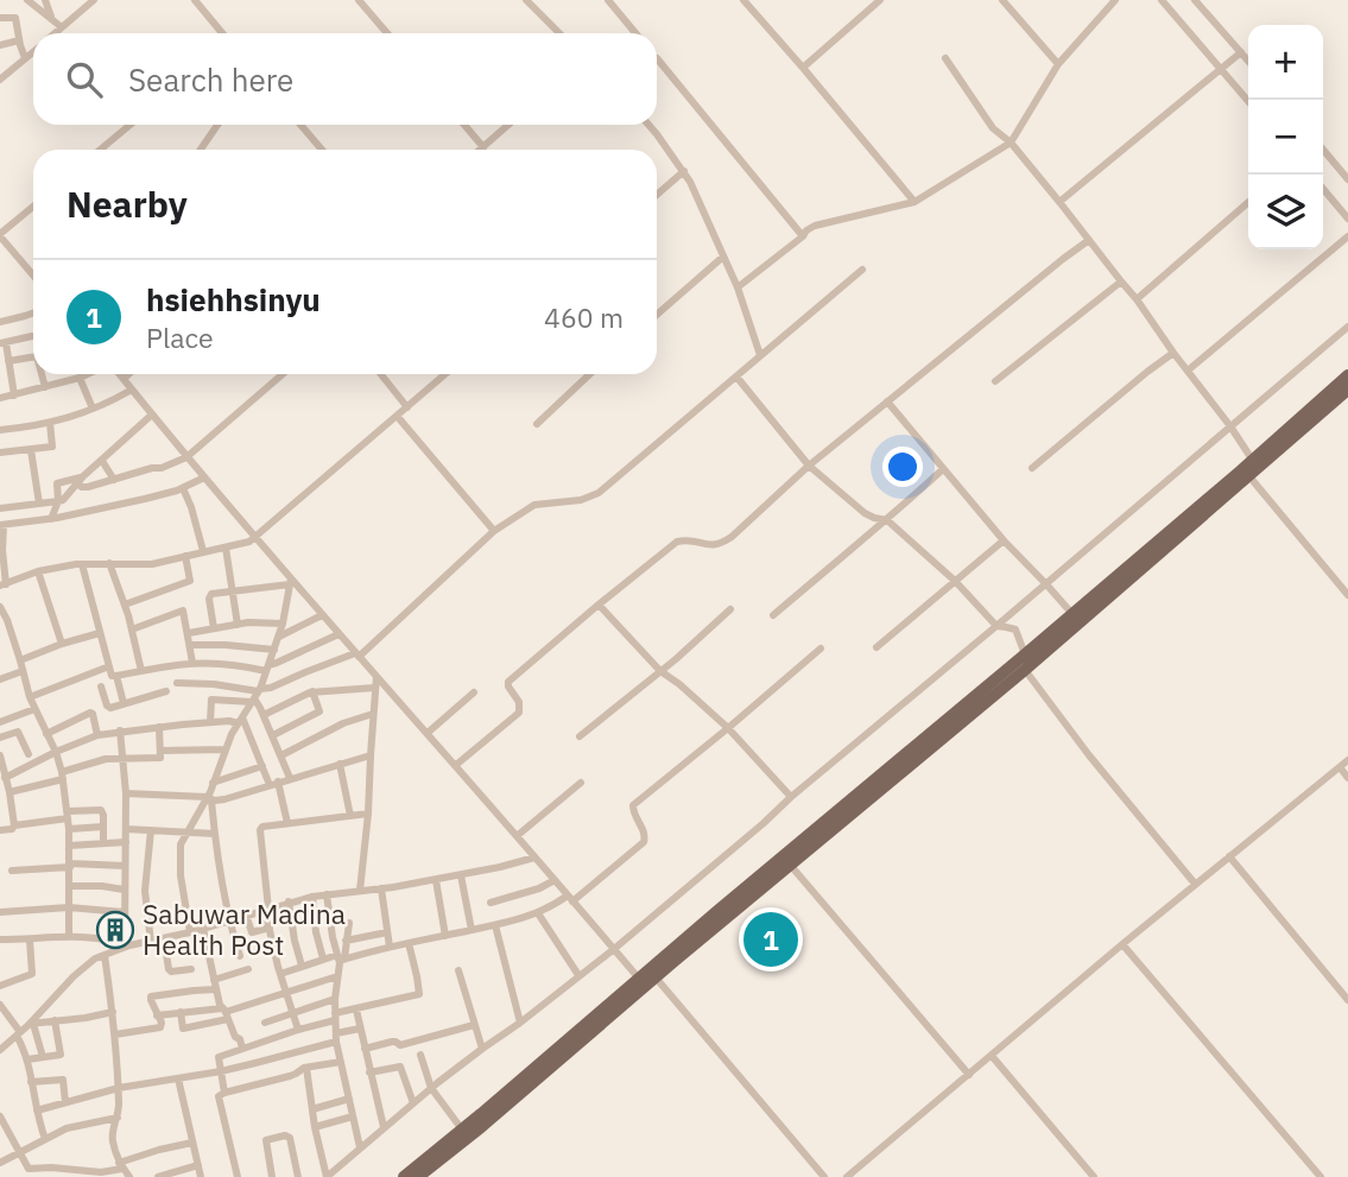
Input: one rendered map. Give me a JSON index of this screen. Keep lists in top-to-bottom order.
{
  "places": {
    "building": ["Sabuwar Madina Health Post"]
  },
  "page": {
    "map_buttons": ["+", "−"],
    "search": "Search here",
    "heading": "Nearby",
    "list": [
      {
        "mark": "1",
        "name": "hsiehhsinyu",
        "note": "Place",
        "value": "460 m"
      }
    ],
    "pins": "1"
  }
}
